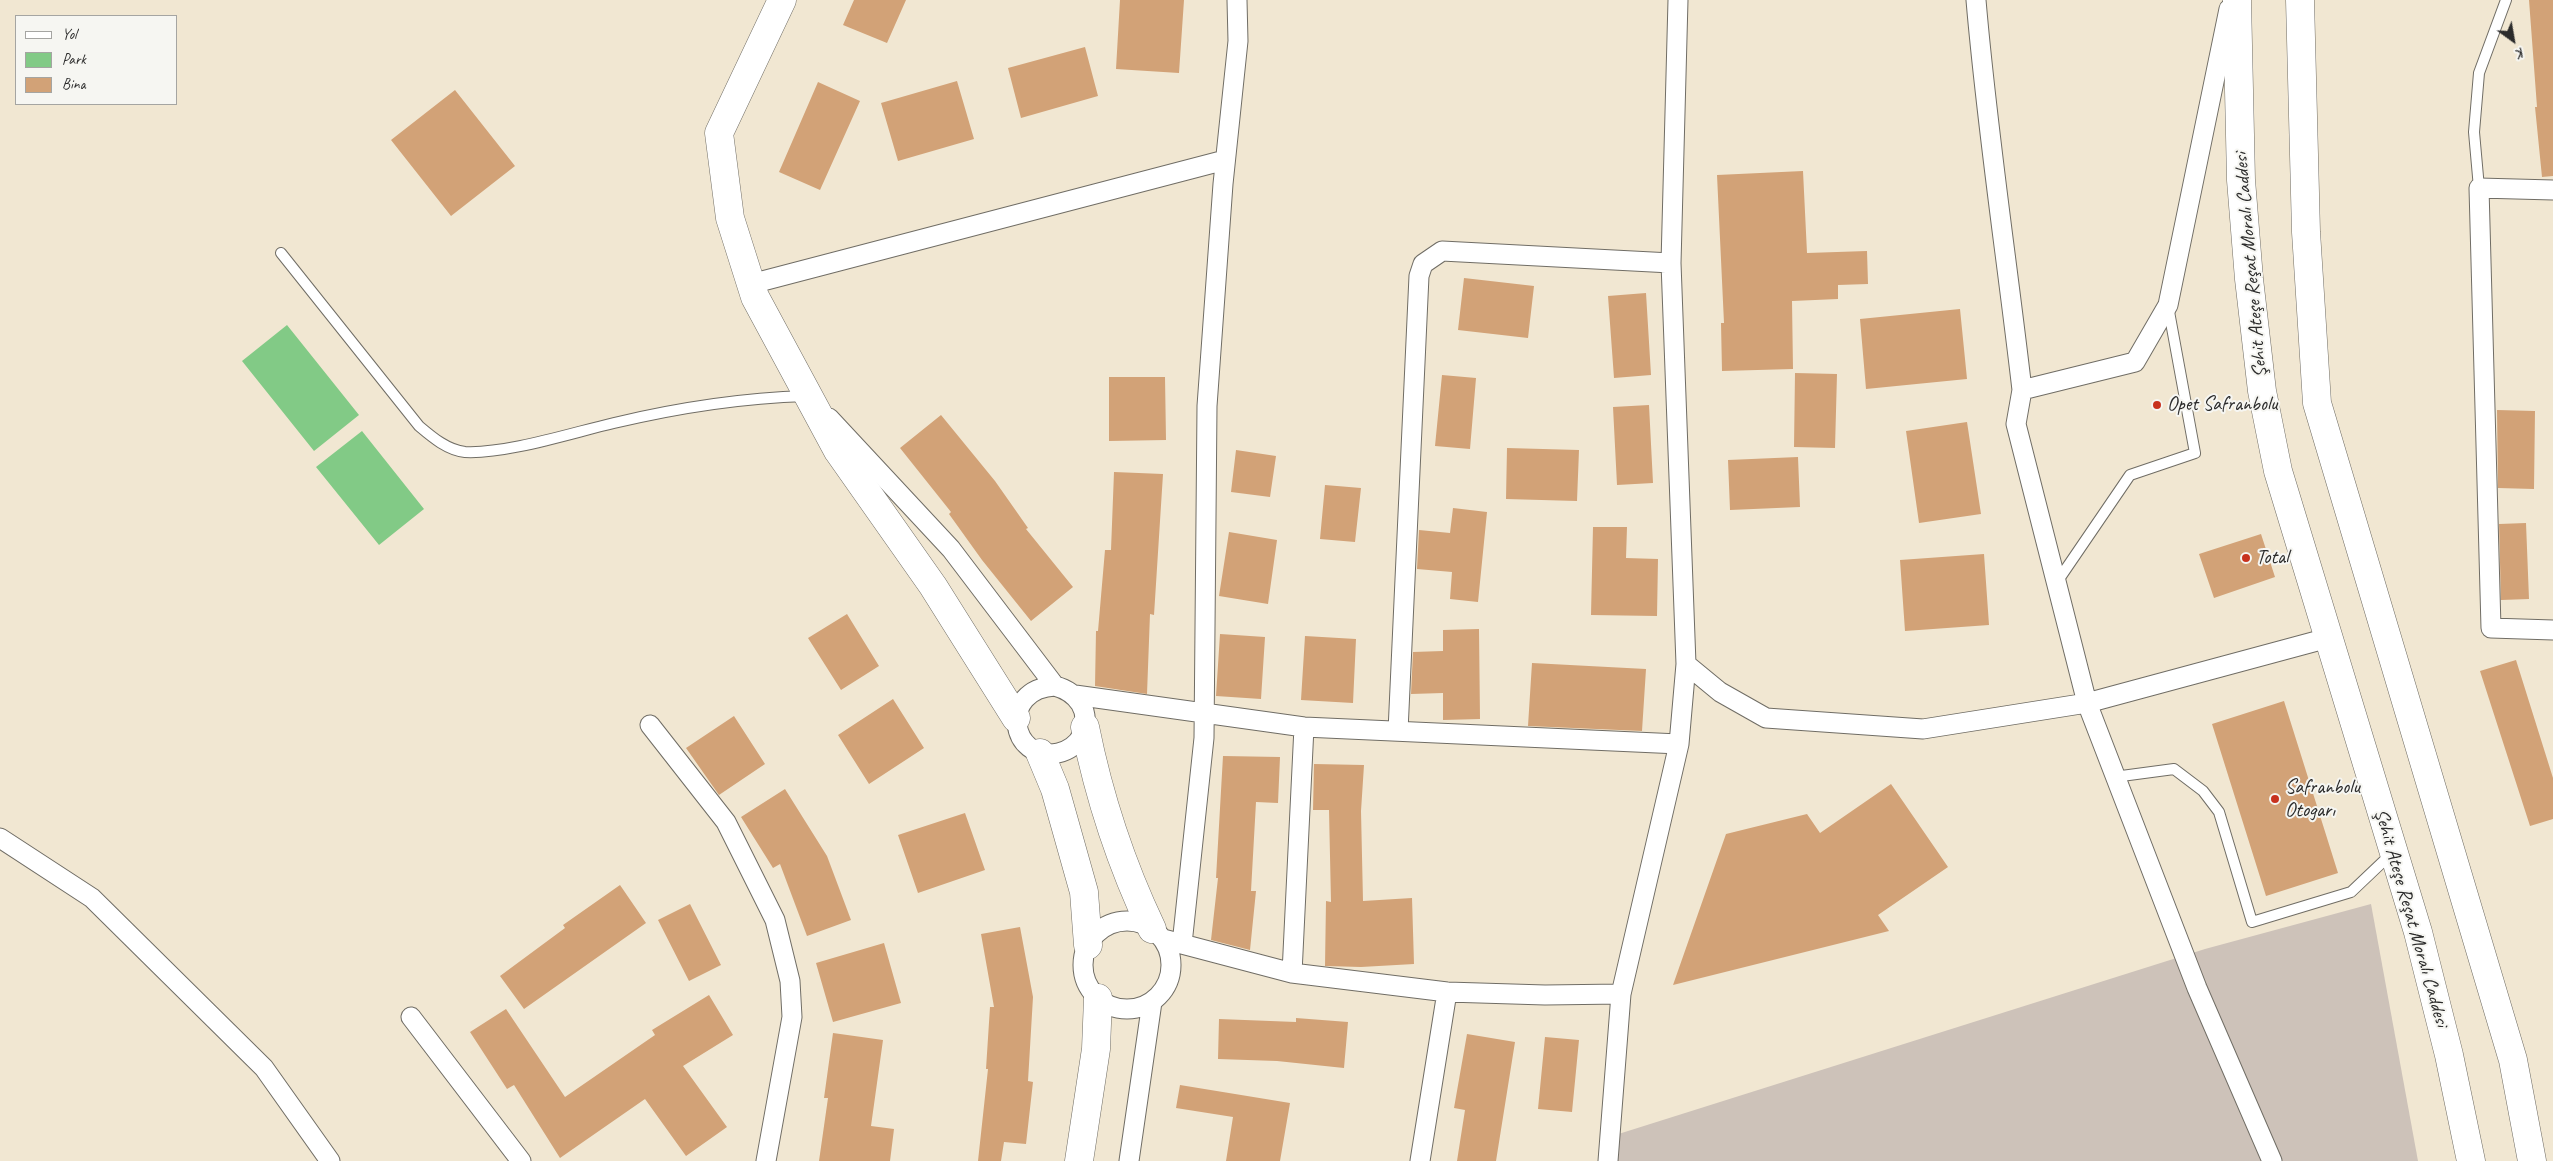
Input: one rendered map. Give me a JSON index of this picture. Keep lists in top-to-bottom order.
{
  "streets": {
    "main road": ["Şehit Ateşe Reşat Moralı Caddesi"]
  },
  "places": ["Opet Safranbolu", "Total", "Safranbolu Otogarı"],
  "legend": ["Yol", "Park", "Bina"],
  "north": "bottom right"
}
